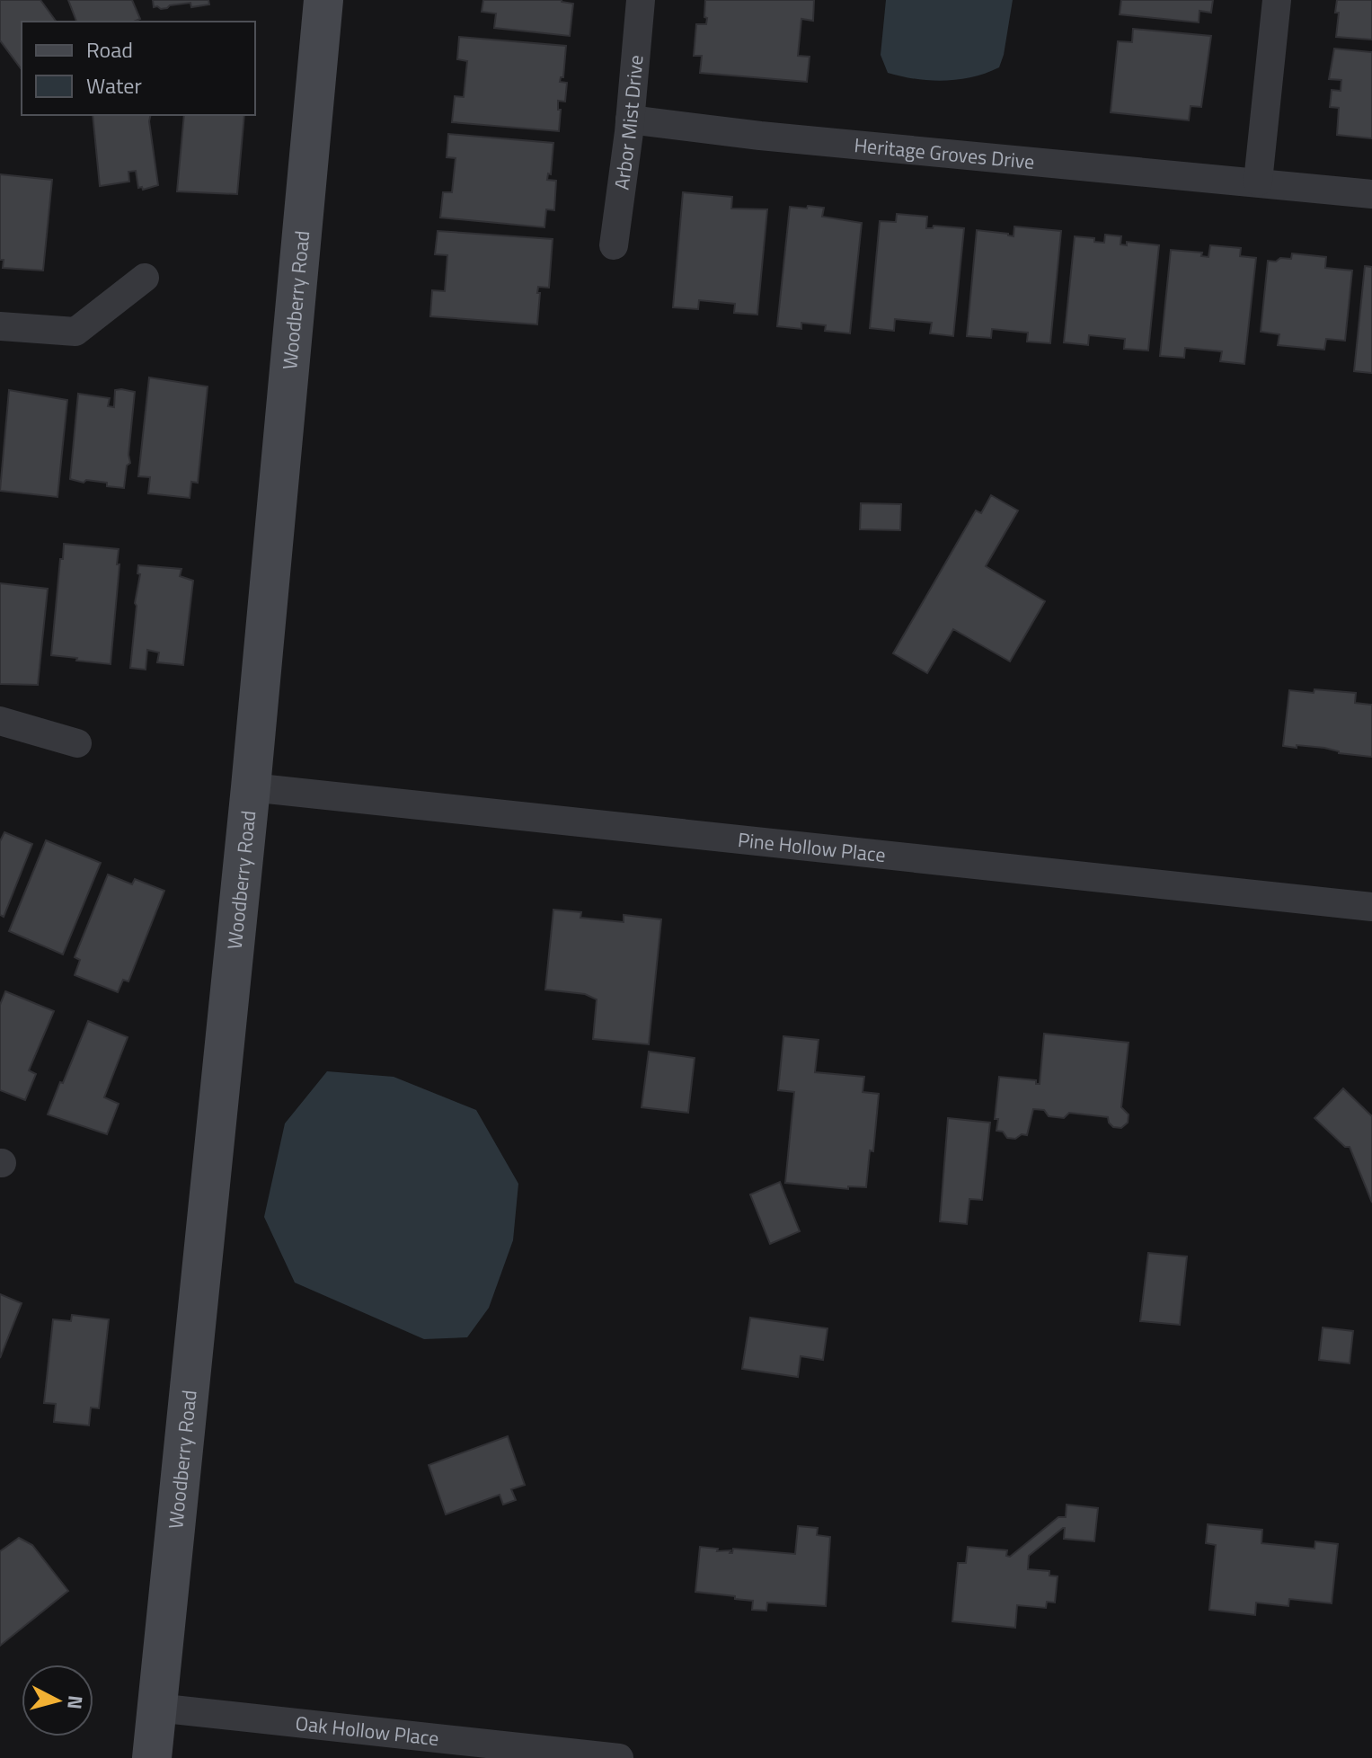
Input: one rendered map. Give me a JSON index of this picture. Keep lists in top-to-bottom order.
{
  "streets": {
    "street": [
      "Arbor Mist Drive",
      "Heritage Groves Drive",
      "Woodberry Road",
      "Pine Hollow Place",
      "Oak Hollow Place"
    ]
  },
  "crossings": [
    ["Arbor Mist Drive", "Heritage Groves Drive"],
    ["Woodberry Road", "Pine Hollow Place"],
    ["Woodberry Road", "Oak Hollow Place"]
  ],
  "legend": ["Road", "Water"],
  "north": "right"
}
